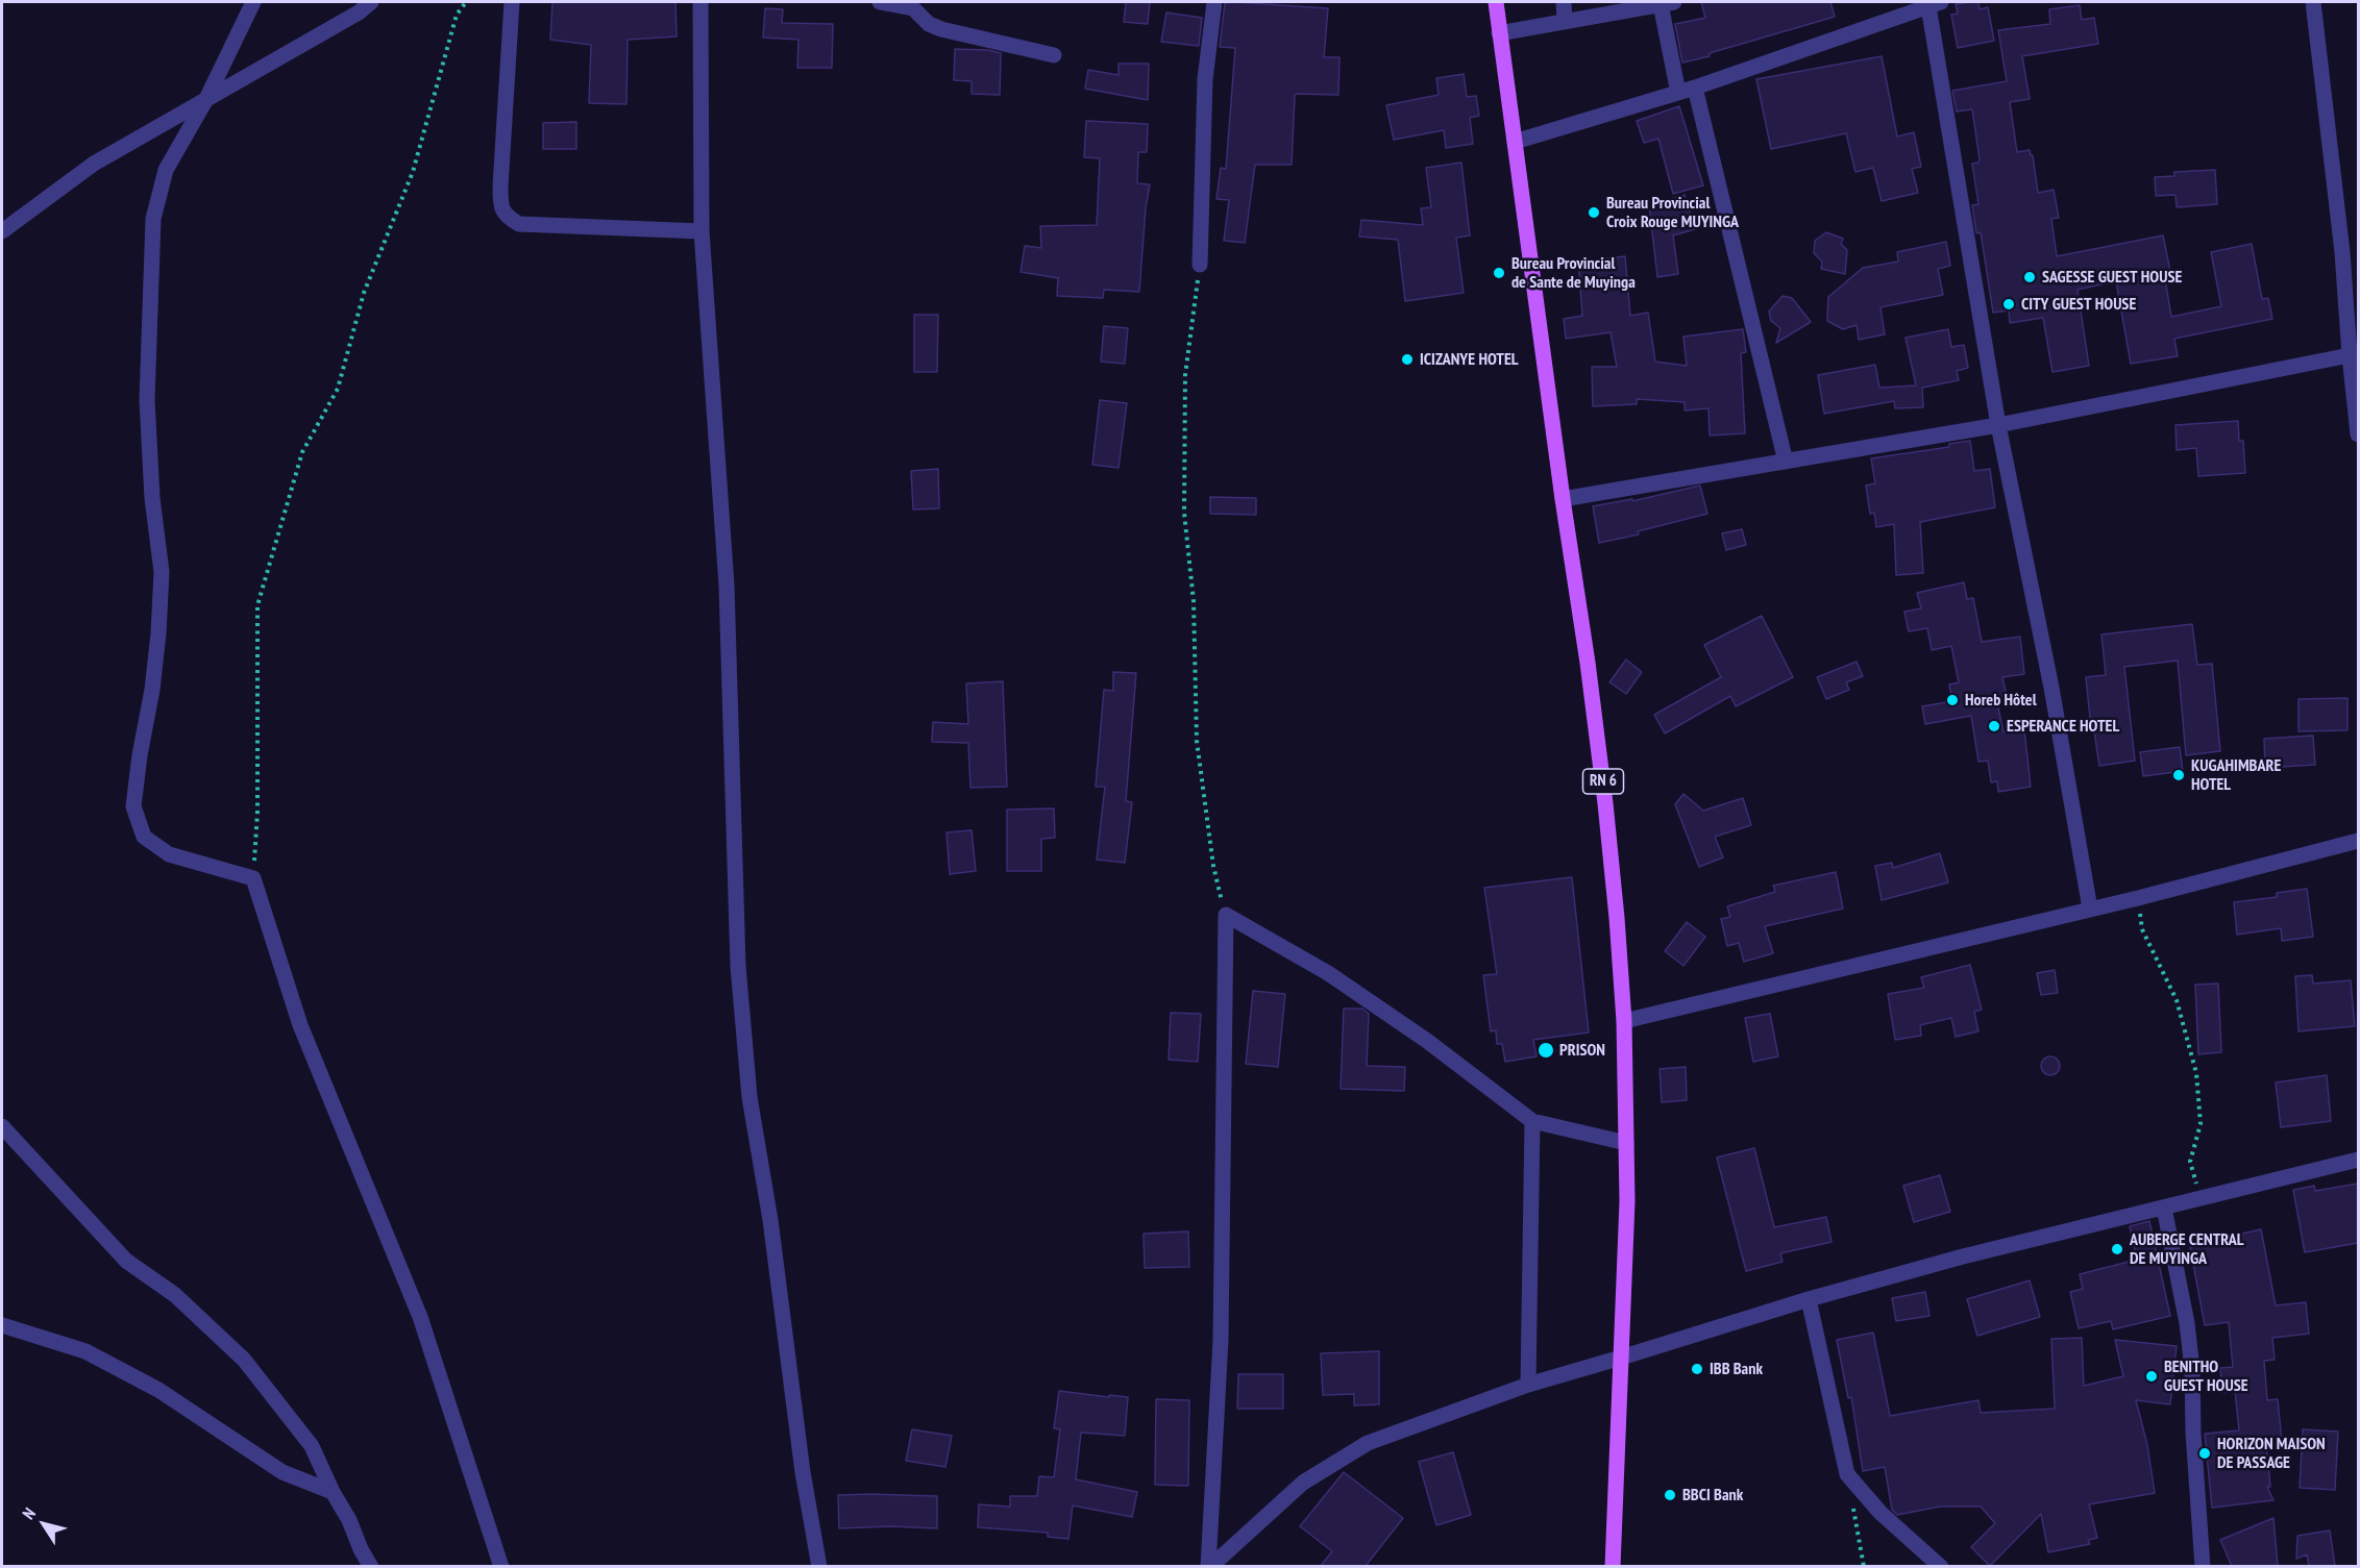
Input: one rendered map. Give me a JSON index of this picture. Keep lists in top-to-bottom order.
{
  "streets": {
    "main road": ["RN 6"]
  },
  "places": [
    "Bureau Provincial Croix Rouge MUYINGA",
    "Bureau Provincial de Sante de Muyinga",
    "SAGESSE GUEST HOUSE",
    "CITY GUEST HOUSE",
    "ICIZANYE HOTEL",
    "Horeb Hôtel",
    "ESPERANCE HOTEL",
    "KUGAHIMBARE HOTEL",
    "PRISON",
    "AUBERGE CENTRAL DE MUYINGA",
    "IBB Bank",
    "BENITHO GUEST HOUSE",
    "HORIZON MAISON DE PASSAGE",
    "BBCI Bank"
  ],
  "north": "top left"
}
